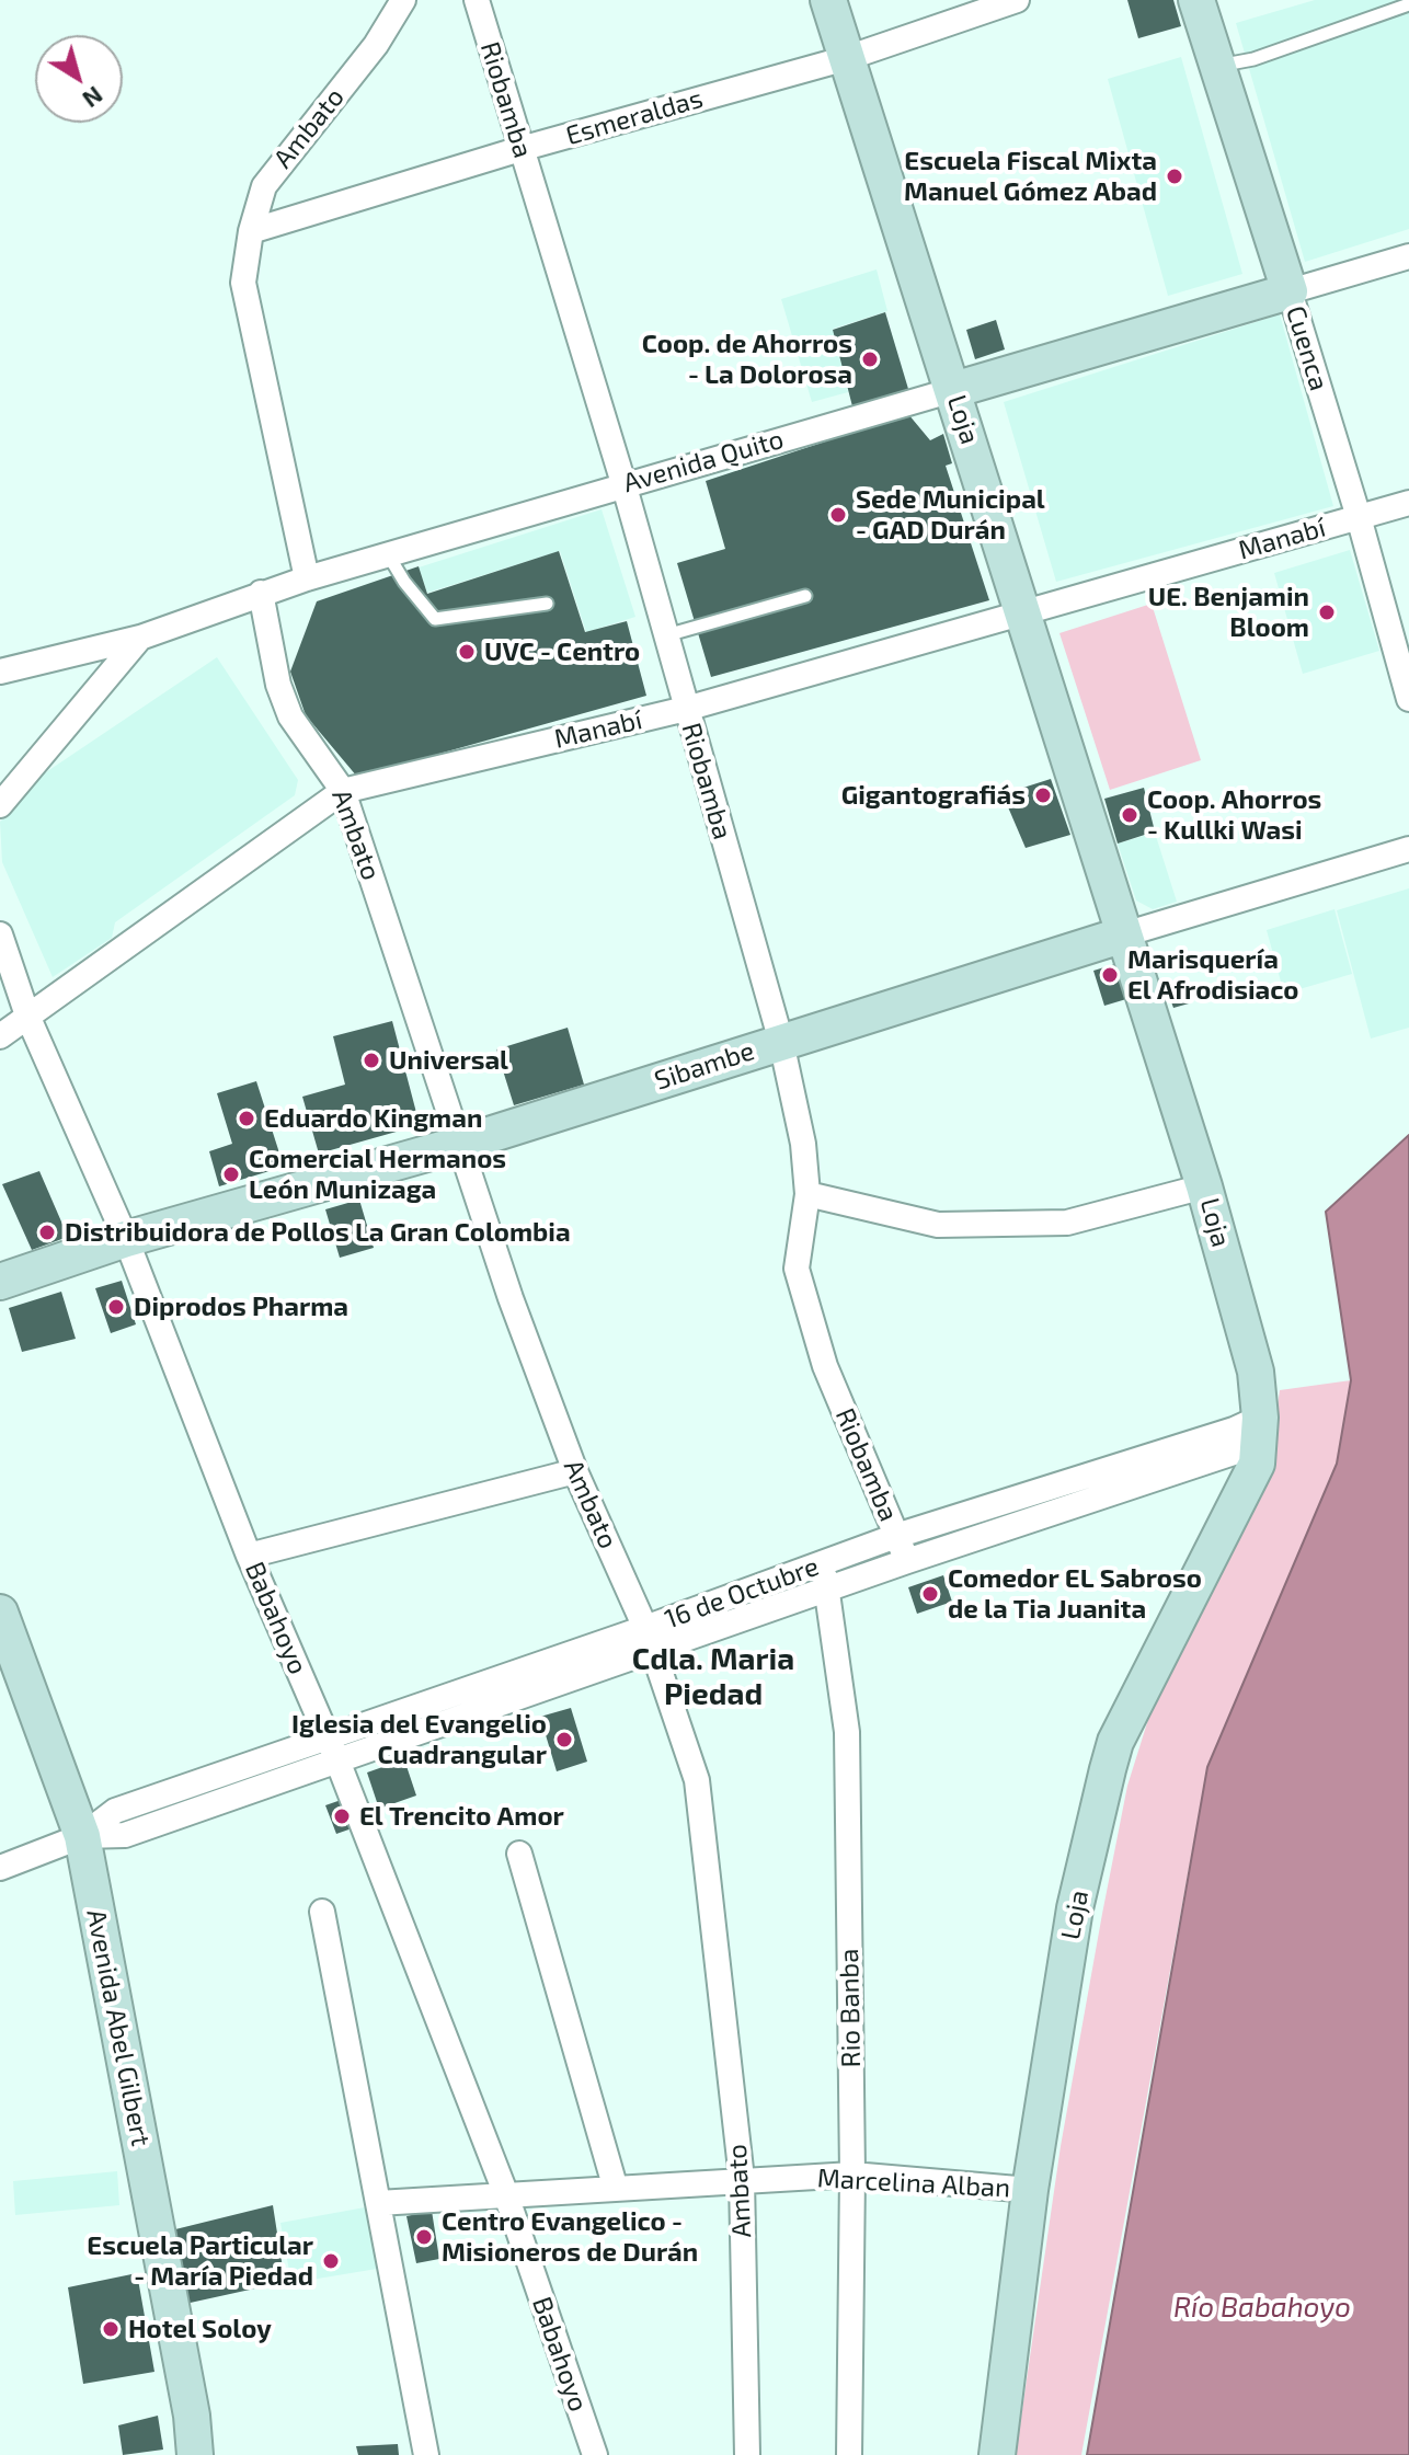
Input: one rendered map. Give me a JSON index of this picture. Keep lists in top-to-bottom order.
{
  "streets": {
    "street": [
      "Riobamba",
      "Esmeraldas",
      "Ambato",
      "Cuenca",
      "Loja",
      "Avenida Quito",
      "Manabí",
      "Sibambe",
      "16 de Octubre",
      "Babahoyo",
      "Rio Banba",
      "Avenida Abel Gilbert",
      "Marcelina Alban"
    ]
  },
  "crossings": [
    ["Riobamba", "Esmeraldas"],
    ["Riobamba", "Avenida Quito"],
    ["Riobamba", "Manabí"],
    ["Riobamba", "Sibambe"],
    ["Riobamba", "16 de Octubre"],
    ["Esmeraldas", "Ambato"],
    ["Esmeraldas", "Loja"],
    ["Ambato", "Avenida Quito"],
    ["Ambato", "Manabí"],
    ["Ambato", "Sibambe"],
    ["Ambato", "16 de Octubre"],
    ["Ambato", "Marcelina Alban"],
    ["Cuenca", "Avenida Quito"],
    ["Cuenca", "Manabí"],
    ["Loja", "Avenida Quito"],
    ["Loja", "Manabí"],
    ["Loja", "Sibambe"],
    ["Loja", "16 de Octubre"],
    ["Loja", "Marcelina Alban"],
    ["Manabí", "Babahoyo"],
    ["Sibambe", "Babahoyo"],
    ["16 de Octubre", "Babahoyo"],
    ["16 de Octubre", "Rio Banba"],
    ["16 de Octubre", "Avenida Abel Gilbert"],
    ["Babahoyo", "Marcelina Alban"],
    ["Rio Banba", "Marcelina Alban"]
  ],
  "districts": ["Cdla. Maria Piedad"],
  "water": ["Río Babahoyo"],
  "places": [
    "Escuela Fiscal Mixta Manuel Gómez Abad",
    "Coop. de Ahorros - La Dolorosa",
    "Sede Municipal - GAD Durán",
    "UE. Benjamin Bloom",
    "UVC - Centro",
    "Gigantografiás",
    "Coop. Ahorros - Kullki Wasi",
    "Marisquería El Afrodisiaco",
    "Universal",
    "Eduardo Kingman",
    "Comercial Hermanos León Munizaga",
    "Distribuidora de Pollos La Gran Colombia",
    "Diprodos Pharma",
    "Comedor EL Sabroso de la Tia Juanita",
    "Iglesia del Evangelio Cuadrangular",
    "El Trencito Amor",
    "Centro Evangelico - Misioneros de Durán",
    "Escuela Particular - María Piedad",
    "Hotel Soloy"
  ],
  "north": "bottom right"
}
